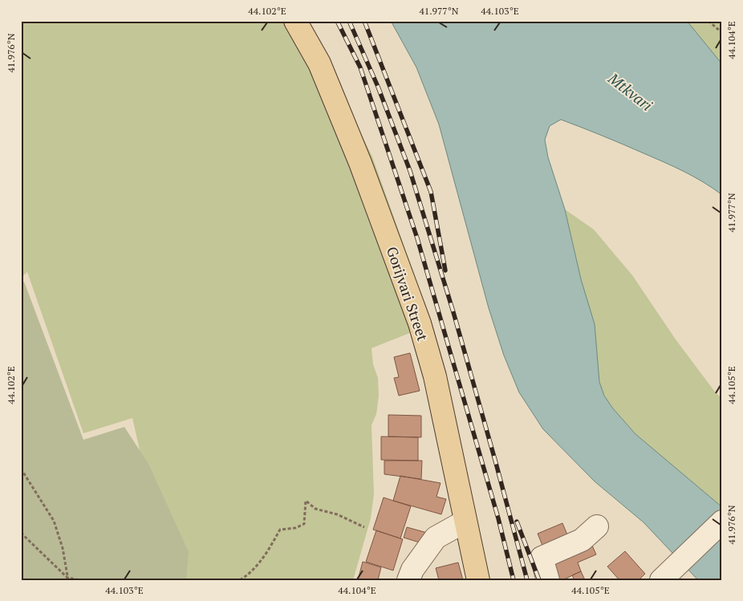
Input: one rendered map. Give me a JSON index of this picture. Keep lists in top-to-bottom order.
{
  "streets": {
    "main road": ["Gorijvari Street"]
  },
  "water": ["Mtkvari"],
  "coordinates": [
    "44.102°E",
    "41.977°N",
    "44.103°E",
    "44.104°E",
    "41.976°N",
    "44.105°E"
  ]
}
